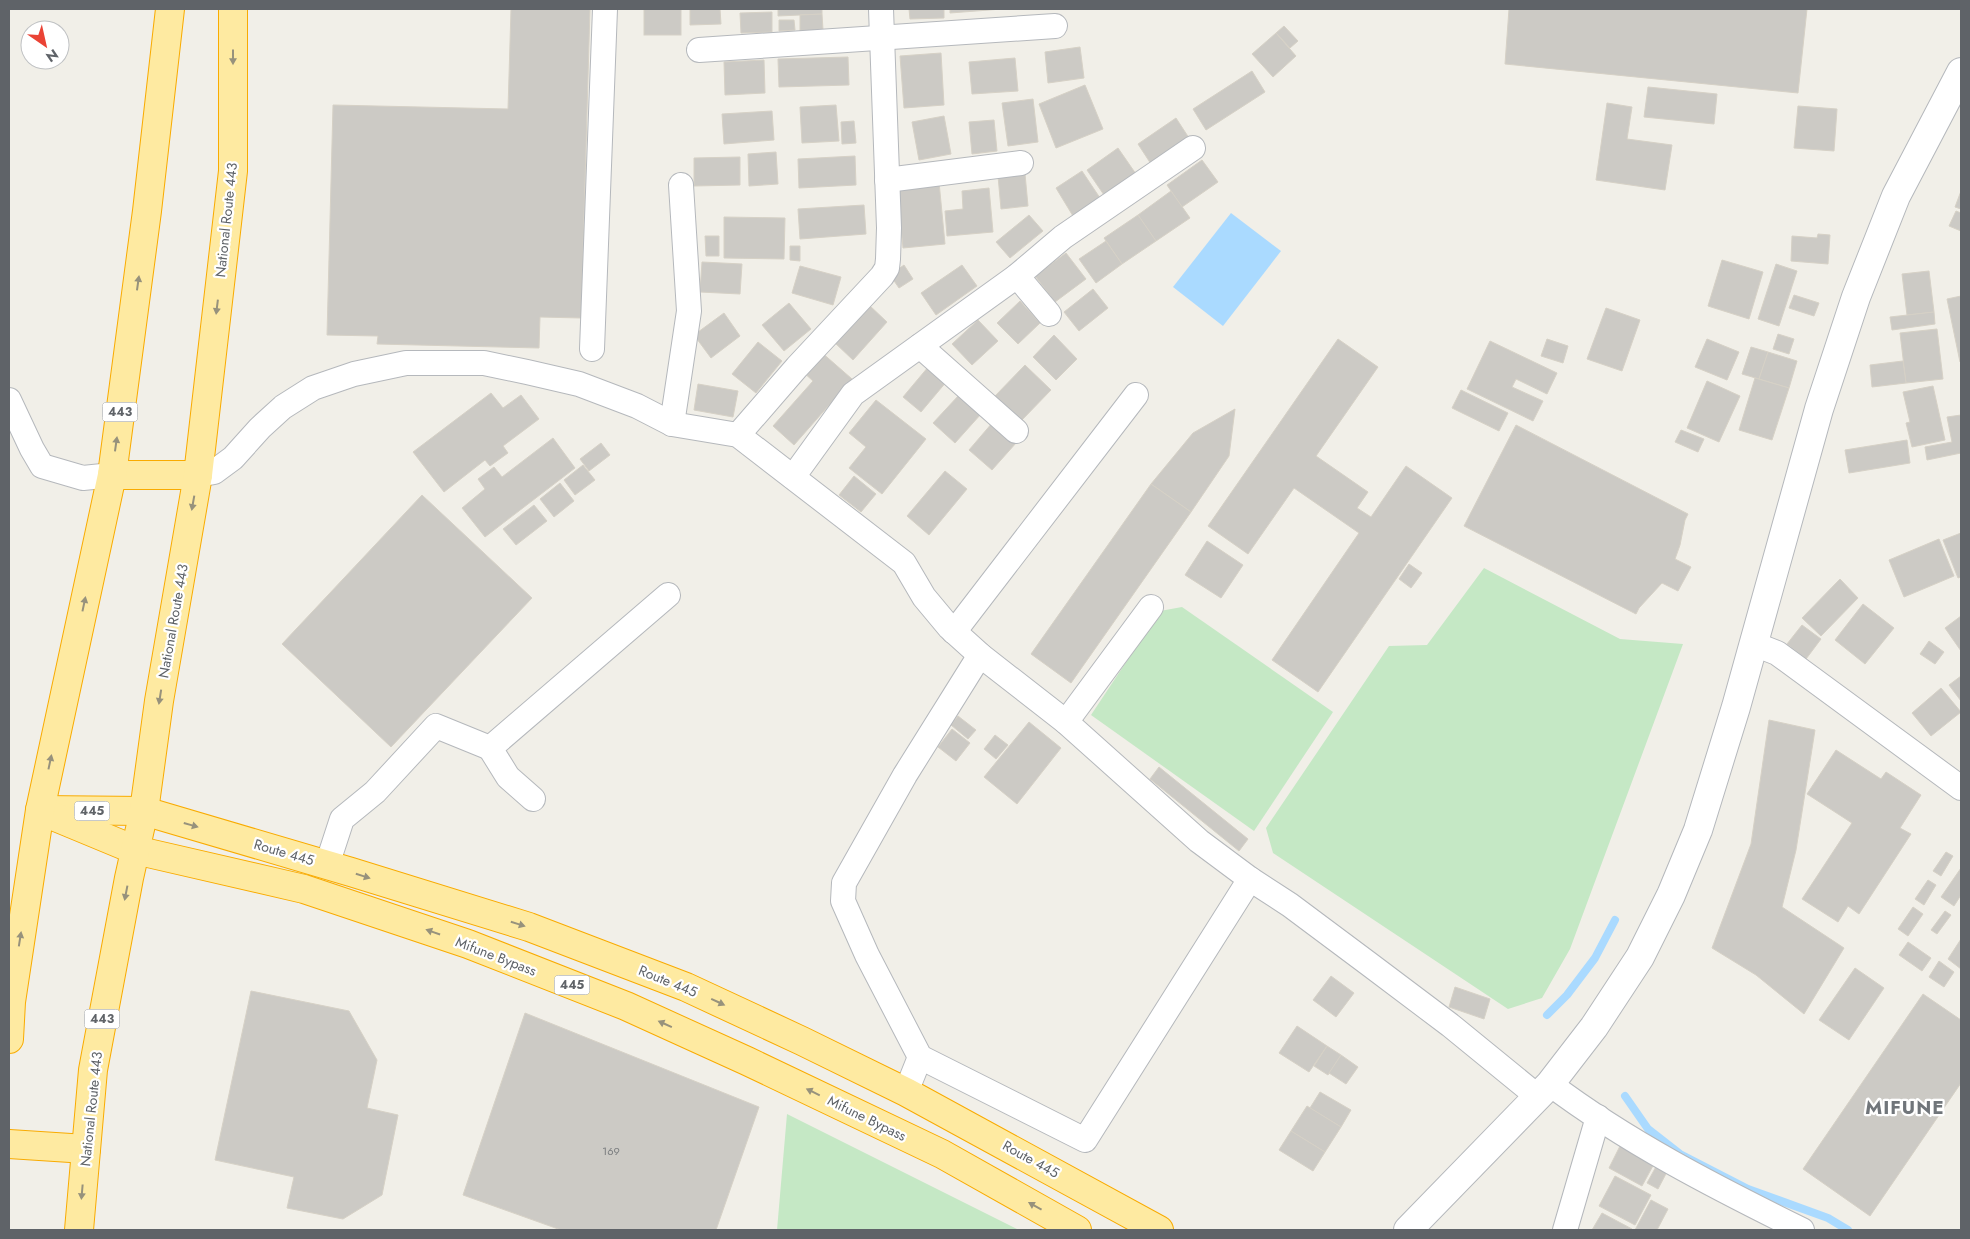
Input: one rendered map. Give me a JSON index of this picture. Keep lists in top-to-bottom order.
{
  "streets": {
    "highway": [
      "National Route 443",
      "443",
      "445",
      "Route 445",
      "Mifune Bypass"
    ]
  },
  "crossings": [
    ["National Route 443", "445"],
    ["National Route 443", "Route 445"],
    ["National Route 443", "Mifune Bypass"],
    ["443", "445"],
    ["443", "Mifune Bypass"],
    ["445", "Route 445"],
    ["445", "Mifune Bypass"]
  ],
  "one_way": ["Route 445", "Mifune Bypass"],
  "districts": ["MIFUNE"],
  "house_numbers": ["169"],
  "north": "bottom right"
}
